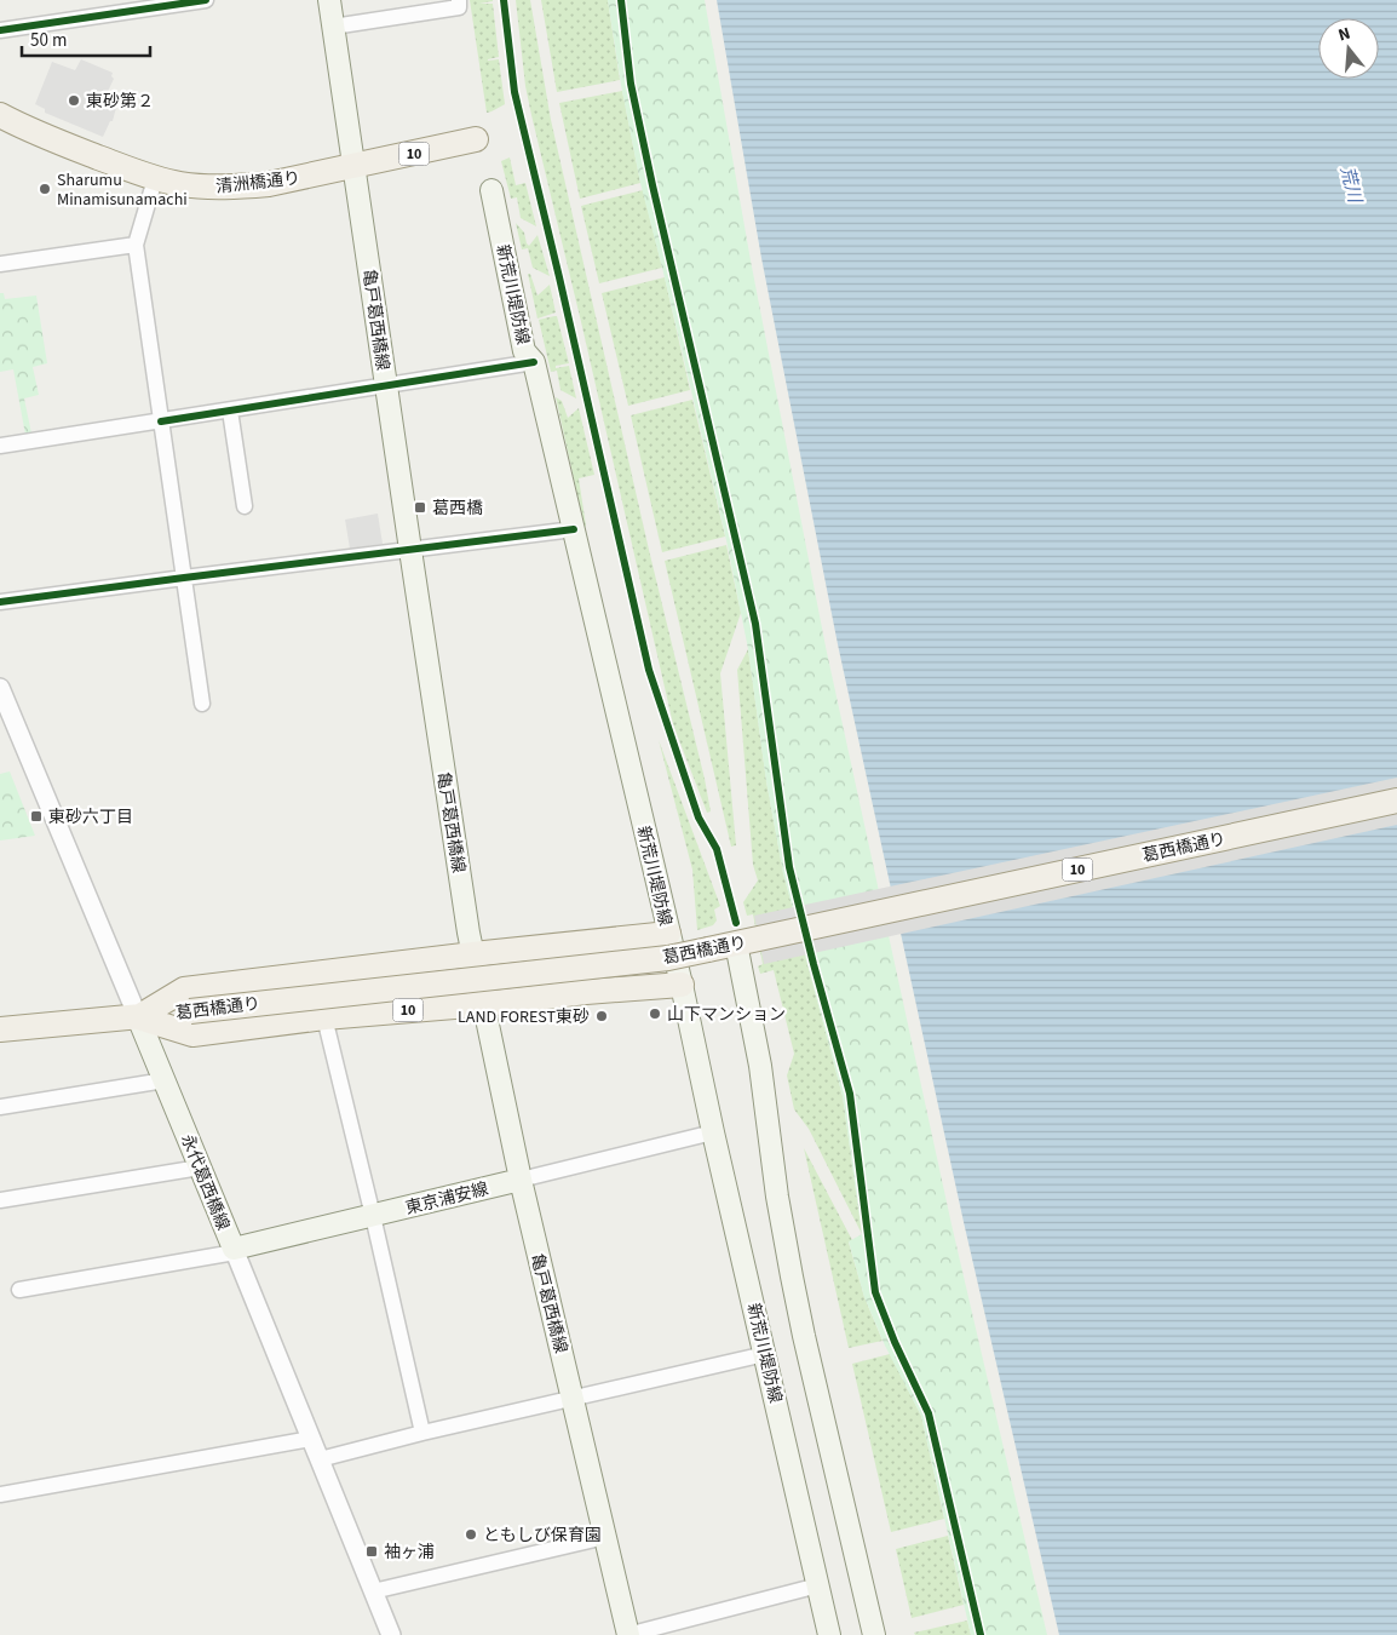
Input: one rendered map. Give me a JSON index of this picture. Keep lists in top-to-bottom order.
{
  "streets": {
    "main road": [
      "10",
      "清洲橋通り",
      "新荒川堤防線",
      "亀戸葛西橋線",
      "葛西橋通り",
      "永代葛西橋線",
      "東京浦安線"
    ]
  },
  "crossings": [
    ["10", "新荒川堤防線"],
    ["10", "亀戸葛西橋線"],
    ["10", "葛西橋通り"],
    ["10", "永代葛西橋線"],
    ["清洲橋通り", "亀戸葛西橋線"],
    ["亀戸葛西橋線", "東京浦安線"],
    ["葛西橋通り", "永代葛西橋線"],
    ["永代葛西橋線", "東京浦安線"]
  ],
  "water": ["荒川"],
  "places": {
    "other": [
      "東砂第２",
      "Sharumu Minamisunamachi",
      "山下マンション",
      "LAND FOREST東砂",
      "ともしび保育園"
    ],
    "transit": ["葛西橋", "東砂六丁目", "袖ヶ浦"]
  },
  "scale_bar": "50 m",
  "north": "top"
}
